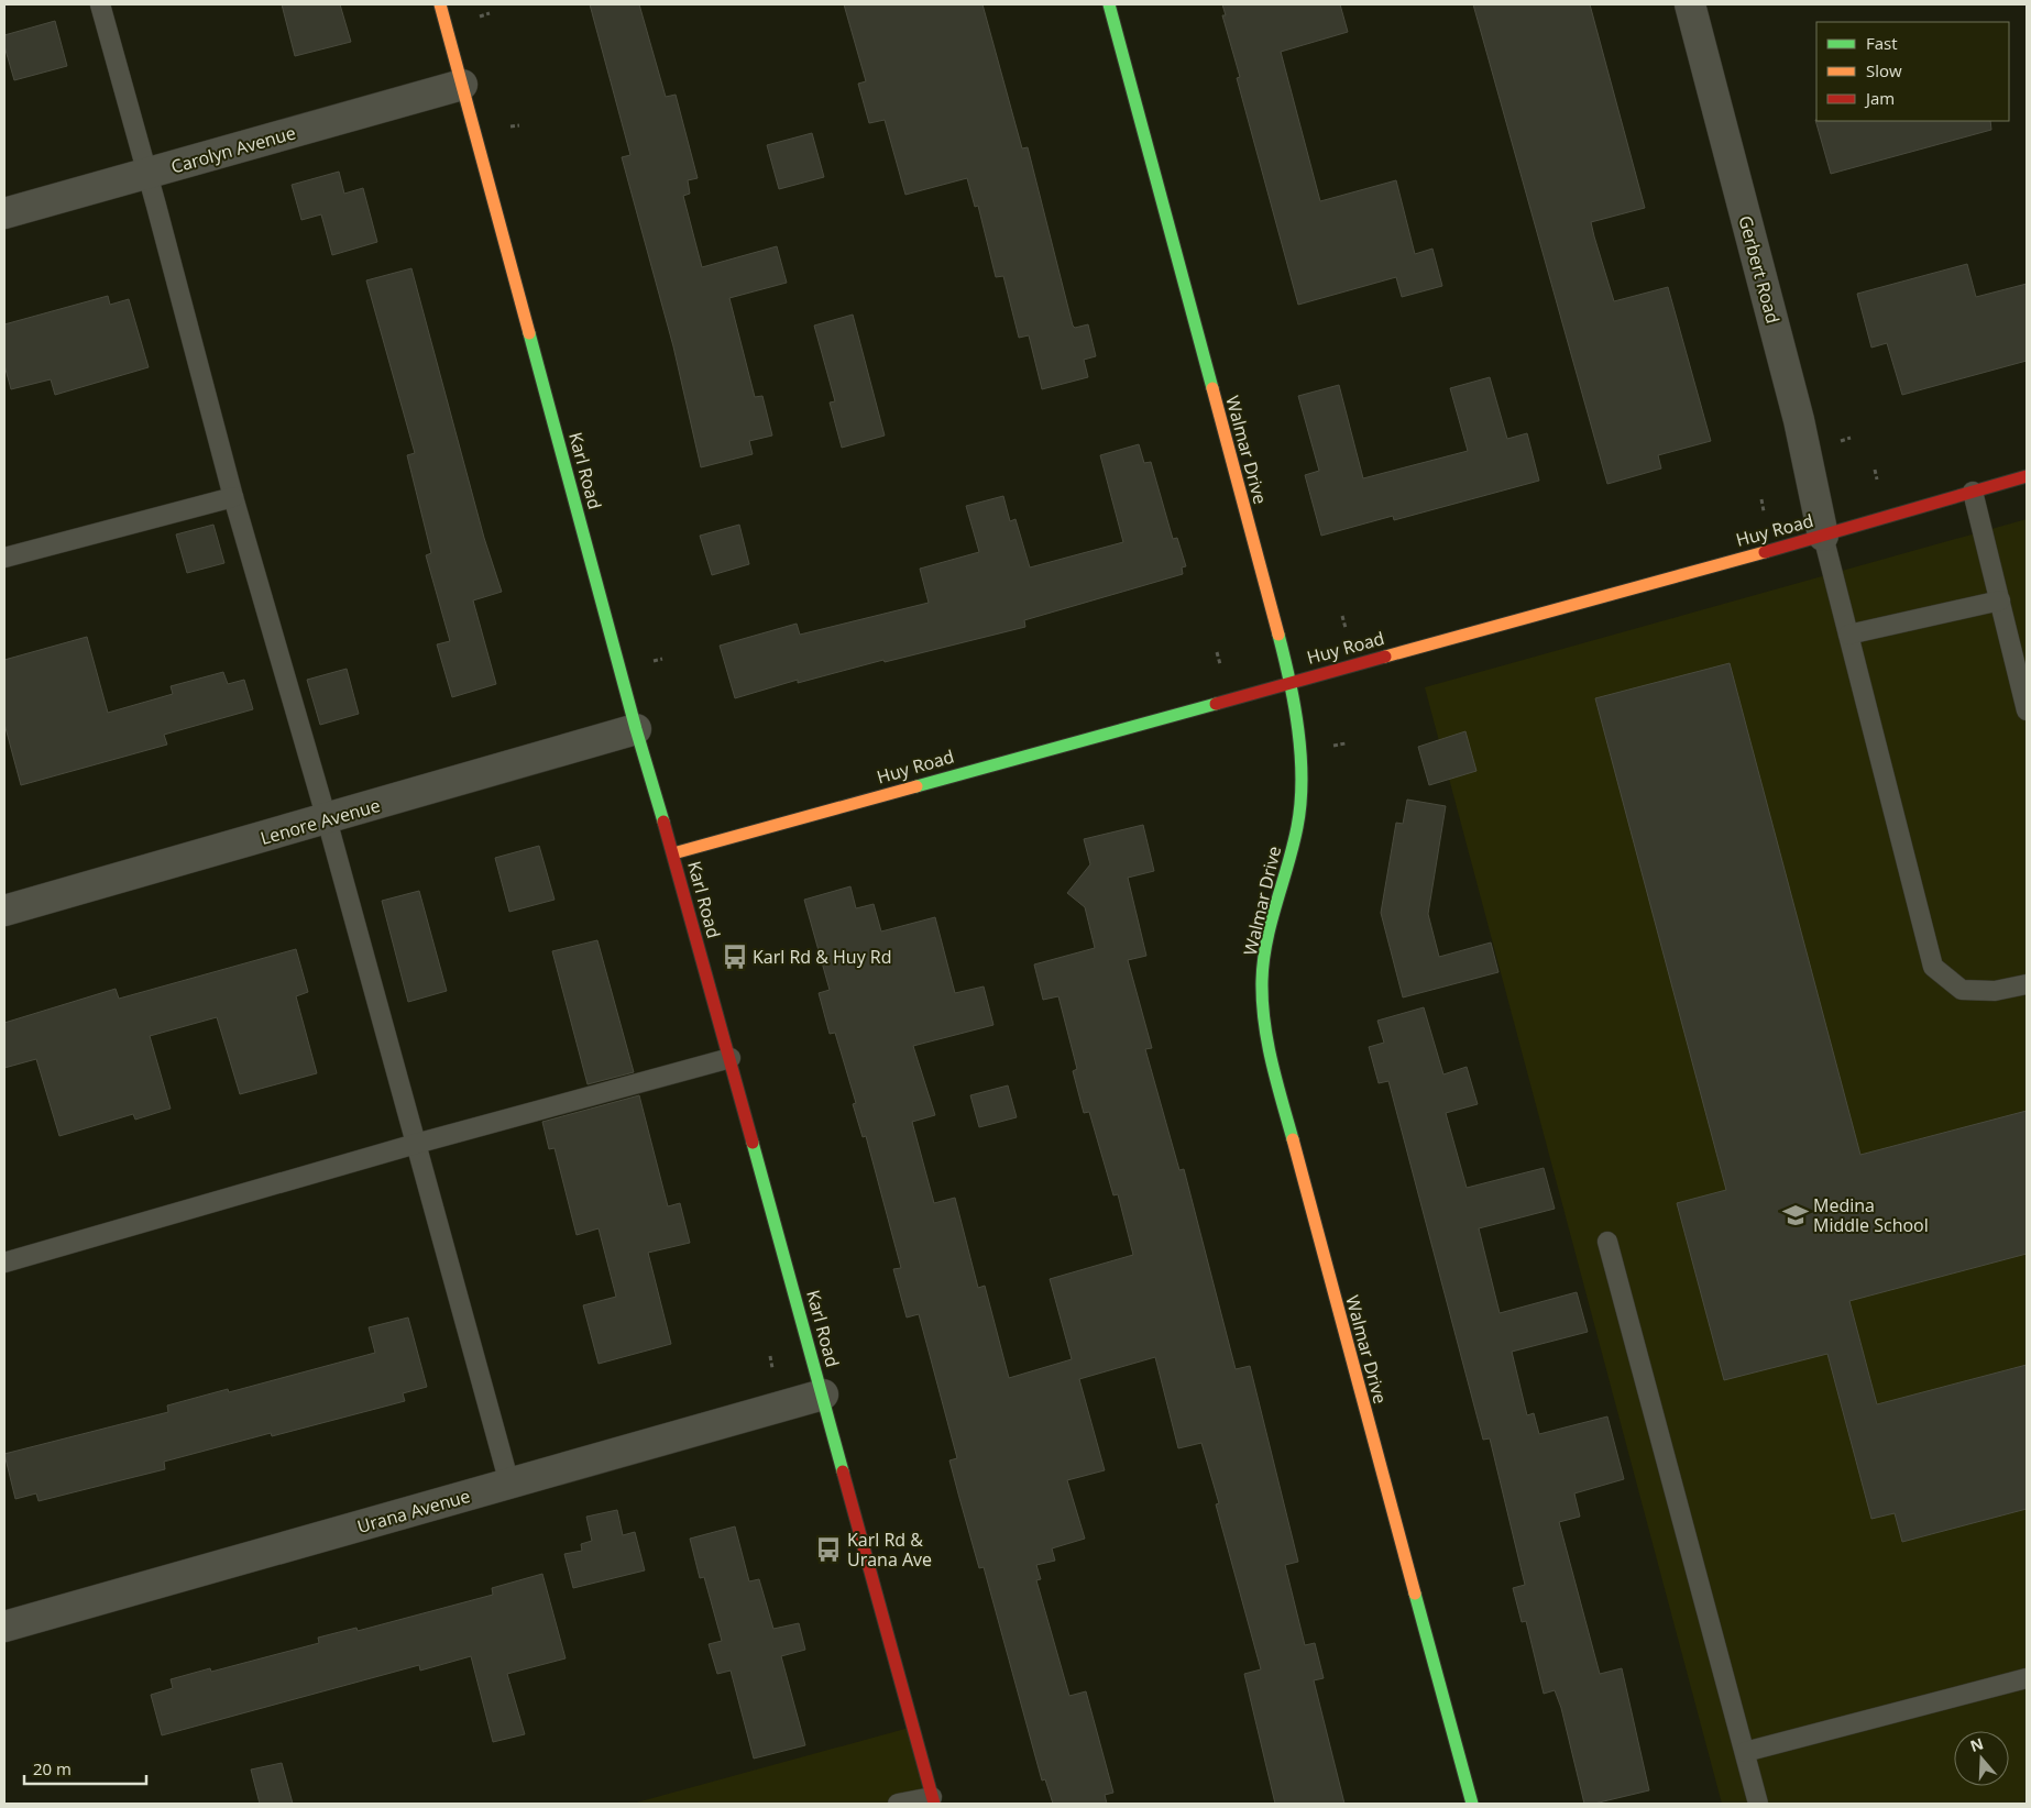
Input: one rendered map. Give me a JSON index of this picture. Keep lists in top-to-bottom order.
{
  "streets": {
    "street": [
      "Carolyn Avenue",
      "Gerbert Road",
      "Walmar Drive",
      "Karl Road",
      "Huy Road",
      "Lenore Avenue",
      "Urana Avenue"
    ]
  },
  "crossings": [
    ["Carolyn Avenue", "Karl Road"],
    ["Gerbert Road", "Huy Road"],
    ["Walmar Drive", "Huy Road"],
    ["Karl Road", "Huy Road"],
    ["Karl Road", "Lenore Avenue"],
    ["Karl Road", "Urana Avenue"]
  ],
  "places": {
    "bus stop": ["Karl Rd & Huy Rd", "Karl Rd & Urana Ave"],
    "school or university": ["Medina Middle School"]
  },
  "legend": ["Fast", "Slow", "Jam"],
  "scale_bar": "20 m",
  "north": "top"
}
